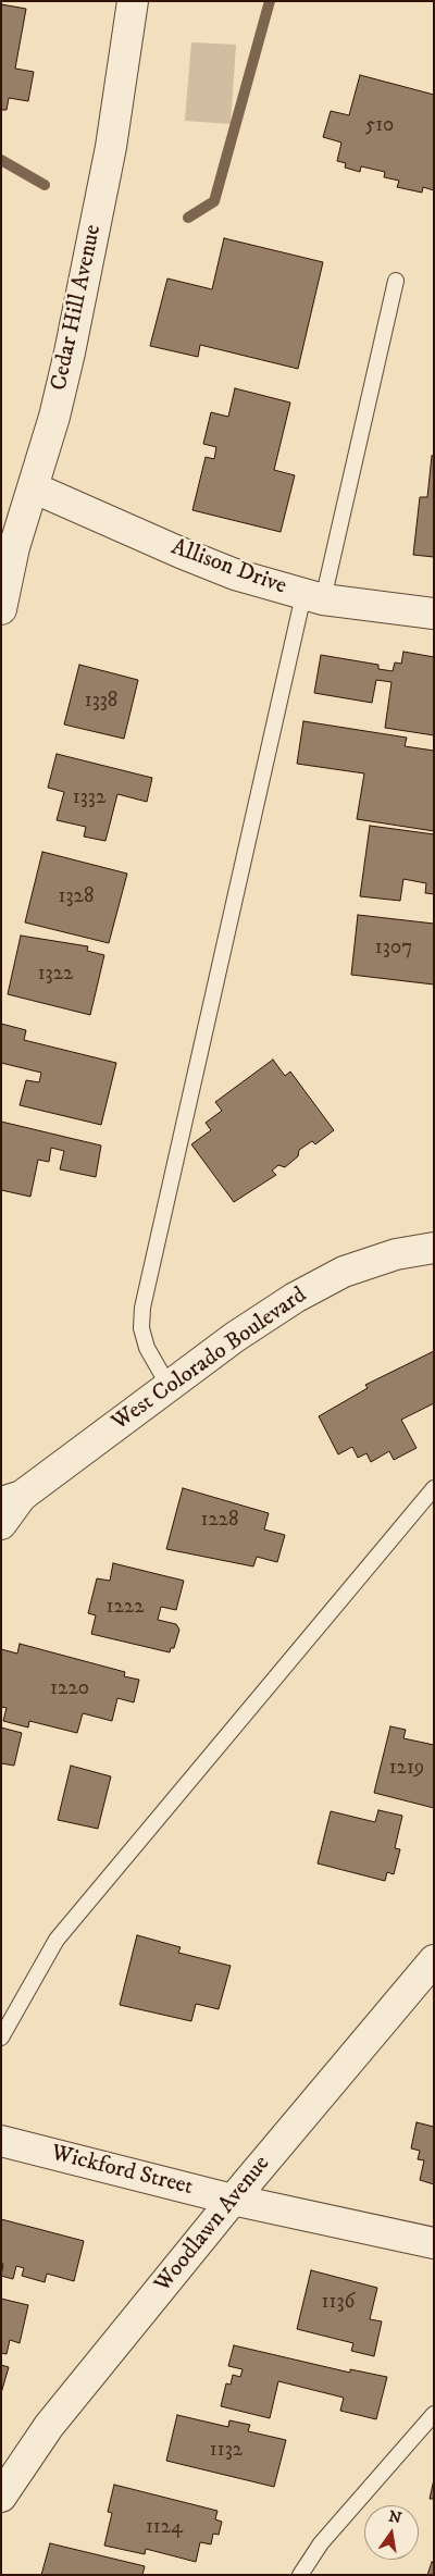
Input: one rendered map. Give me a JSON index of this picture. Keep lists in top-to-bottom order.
{
  "streets": {
    "street": [
      "Cedar Hill Avenue",
      "Allison Drive",
      "West Colorado Boulevard",
      "Wickford Street",
      "Woodlawn Avenue"
    ]
  },
  "crossings": [
    ["Cedar Hill Avenue", "Allison Drive"],
    ["Wickford Street", "Woodlawn Avenue"]
  ],
  "house_numbers": [
    "510",
    "1338",
    "1332",
    "1328",
    "1307",
    "1322",
    "1228",
    "1222",
    "1220",
    "1219",
    "1136",
    "1132",
    "1124"
  ],
  "north": "top"
}
